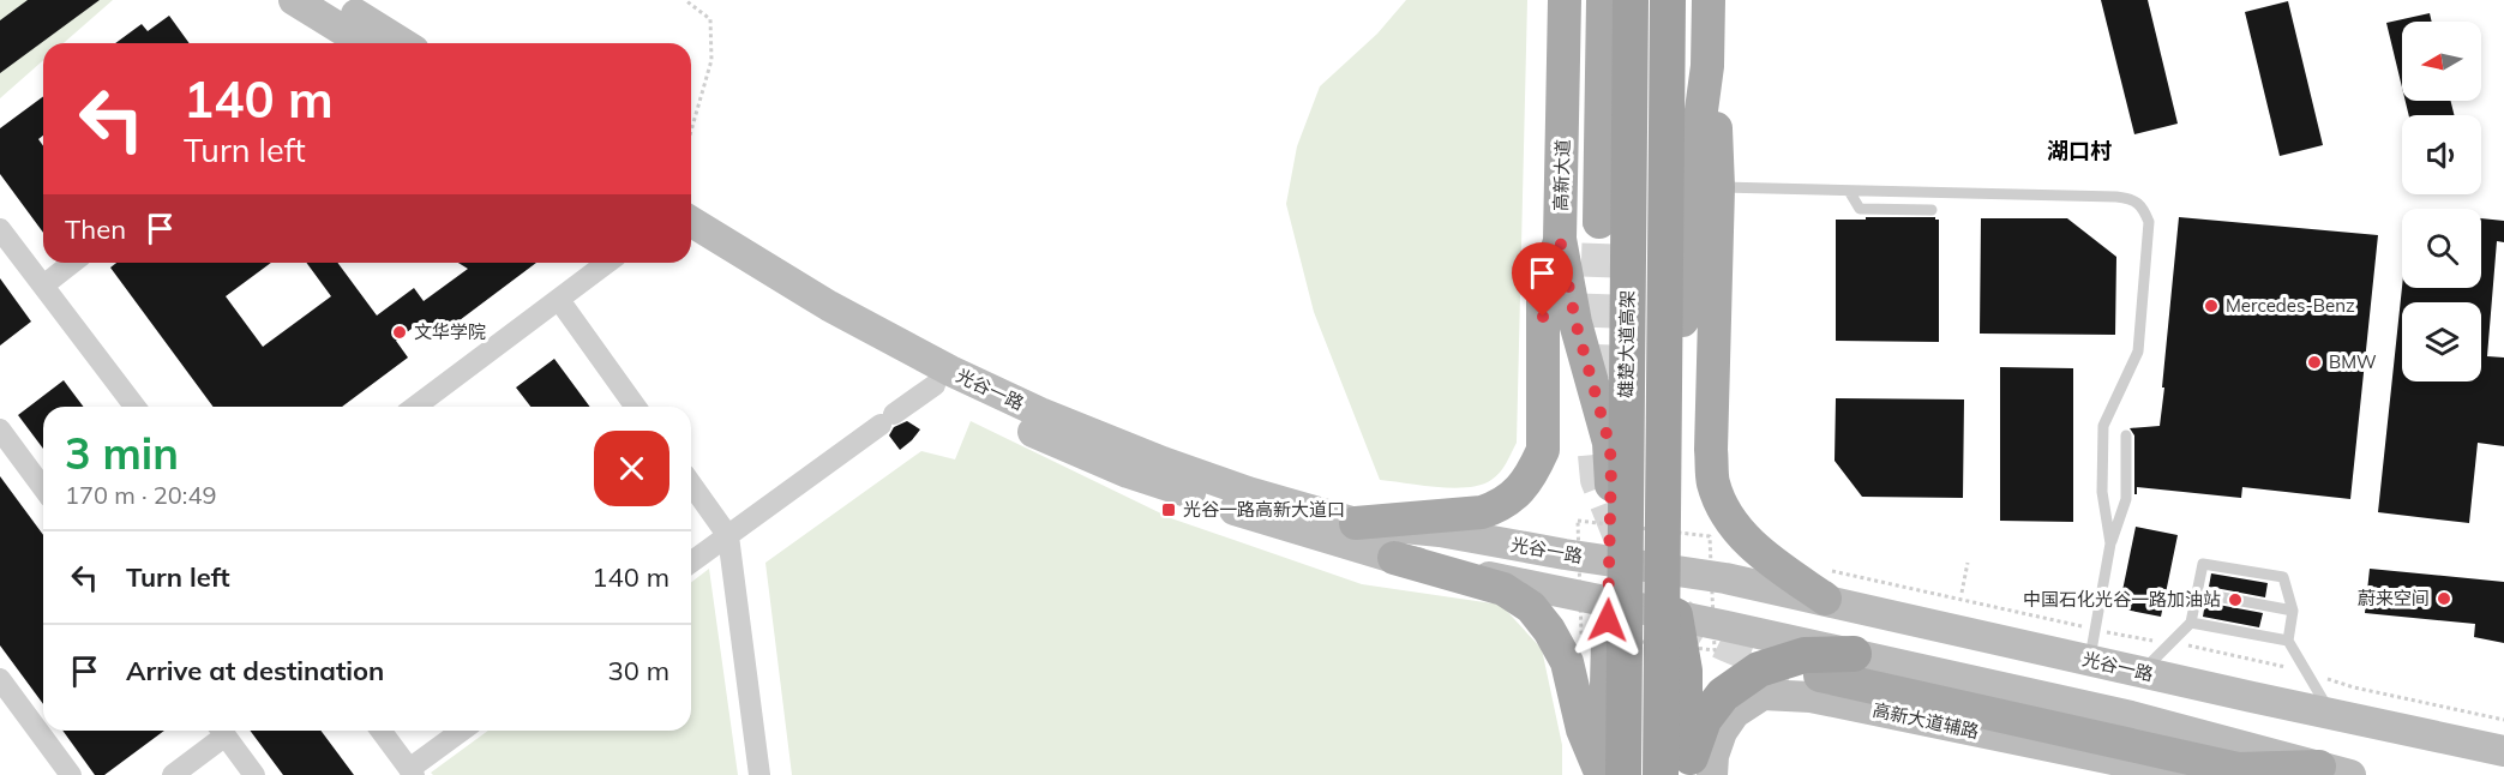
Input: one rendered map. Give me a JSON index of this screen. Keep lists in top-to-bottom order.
{
  "streets": {
    "highway": ["雄楚大道高架"],
    "main road": ["高新大道", "光谷一路", "高新大道辅路"]
  },
  "crossings": [
    ["高新大道", "光谷一路"],
    ["雄楚大道高架", "高新大道辅路"]
  ],
  "districts": ["湖口村"],
  "places": {
    "other": [
      "Mercedes-Benz",
      "文华学院",
      "BMW",
      "蔚来空间",
      "中国石化光谷一路加油站"
    ],
    "transit": ["光谷一路高新大道口"]
  },
  "north": "left",
  "page": {
    "turn": ["140 m", "Turn left"],
    "then": "Then",
    "heading": ["3 min", "170 m · 20:49"],
    "list": [
      {
        "name": "Turn left",
        "value": "140 m"
      },
      {
        "name": "Arrive at destination",
        "value": "30 m"
      }
    ]
  }
}
